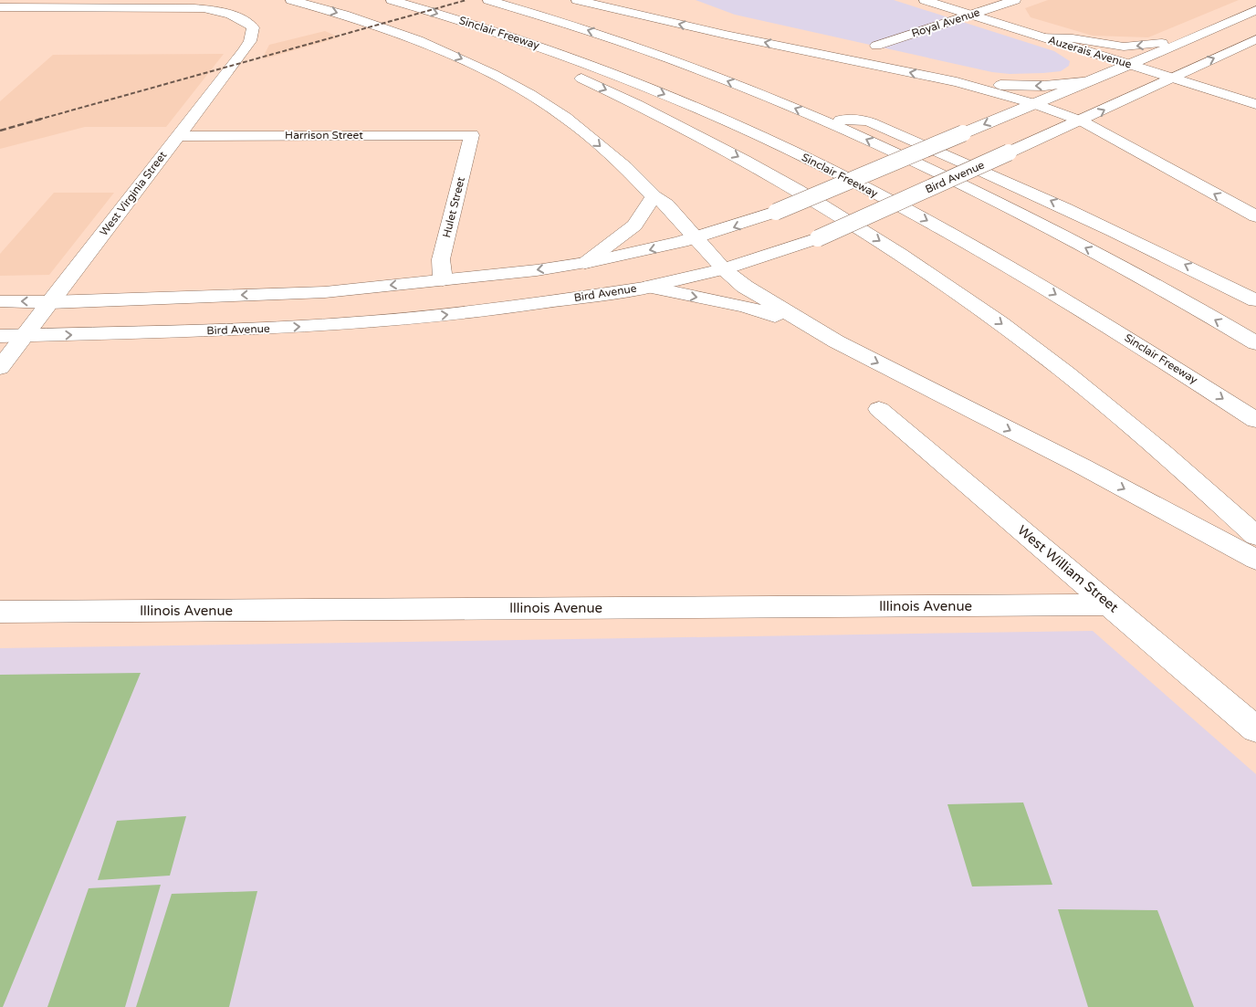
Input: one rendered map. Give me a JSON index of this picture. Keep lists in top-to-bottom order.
{
  "streets": {
    "main road": [
      "Royal Avenue",
      "Sinclair Freeway",
      "Auzerais Avenue",
      "Harrison Street",
      "Bird Avenue",
      "West Virginia Street",
      "Hulet Street",
      "West William Street",
      "Illinois Avenue"
    ]
  },
  "crossings": [
    ["Royal Avenue", "Auzerais Avenue"],
    ["Auzerais Avenue", "Bird Avenue"],
    ["Harrison Street", "West Virginia Street"],
    ["Harrison Street", "Hulet Street"],
    ["Bird Avenue", "West Virginia Street"],
    ["West William Street", "Illinois Avenue"]
  ]
}
